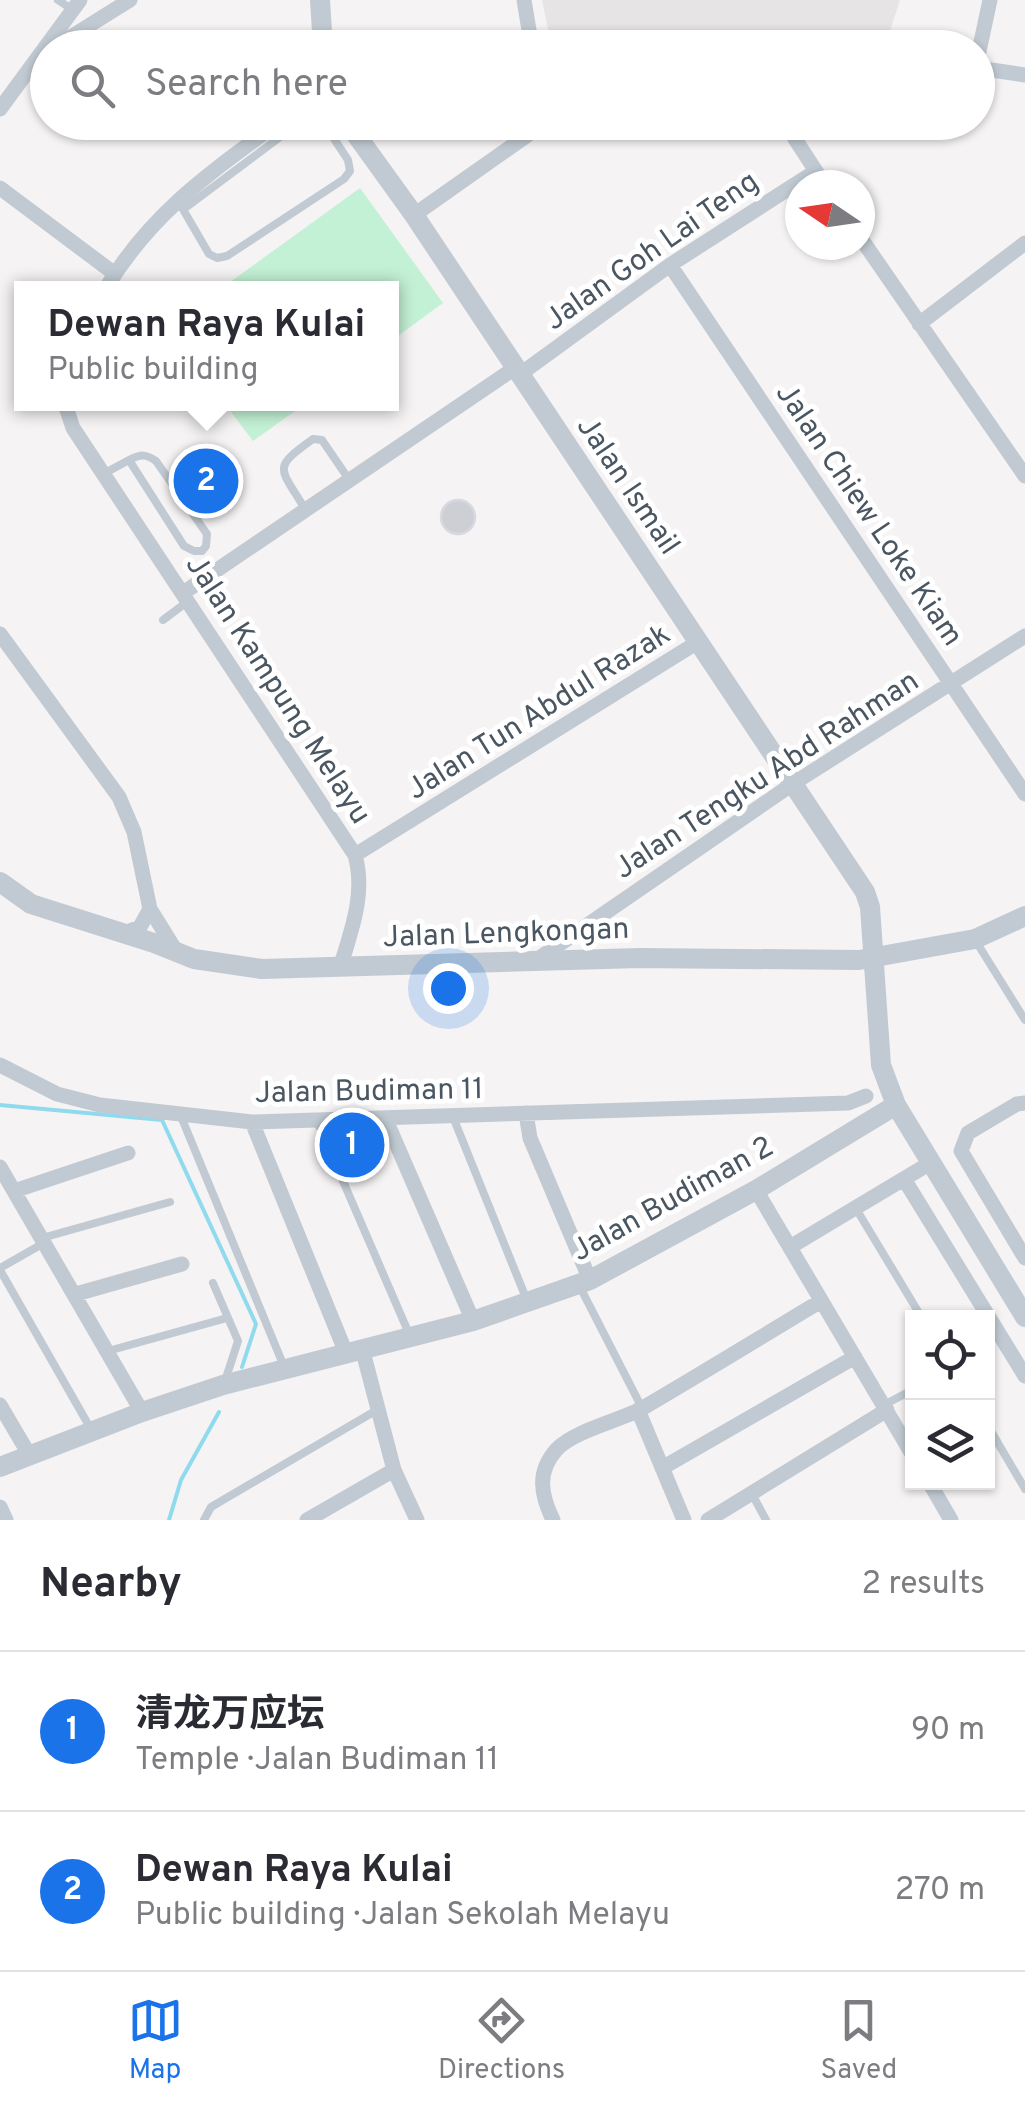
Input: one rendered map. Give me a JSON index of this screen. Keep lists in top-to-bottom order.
{
  "streets": {
    "street": [
      "Jalan Goh Lai Teng",
      "Jalan Ismail",
      "Jalan Chiew Loke Kiam",
      "Jalan Kampung Melayu",
      "Jalan Tun Abdul Razak",
      "Jalan Tengku Abd Rahman",
      "Jalan Lengkongan",
      "Jalan Budiman 11",
      "Jalan Budiman 2"
    ]
  },
  "crossings": [
    ["Jalan Goh Lai Teng", "Jalan Ismail"],
    ["Jalan Goh Lai Teng", "Jalan Chiew Loke Kiam"],
    ["Jalan Goh Lai Teng", "Jalan Kampung Melayu"],
    ["Jalan Ismail", "Jalan Tun Abdul Razak"],
    ["Jalan Ismail", "Jalan Tengku Abd Rahman"],
    ["Jalan Ismail", "Jalan Lengkongan"],
    ["Jalan Ismail", "Jalan Budiman 2"],
    ["Jalan Chiew Loke Kiam", "Jalan Tengku Abd Rahman"],
    ["Jalan Kampung Melayu", "Jalan Tun Abdul Razak"],
    ["Jalan Kampung Melayu", "Jalan Lengkongan"],
    ["Jalan Tengku Abd Rahman", "Jalan Lengkongan"]
  ],
  "north": "left",
  "page": {
    "search": "Search here",
    "popup": ["Dewan Raya Kulai", "Public building"],
    "pins": ["2", "1"],
    "heading": ["Nearby", "2 results"],
    "list": [
      {
        "mark": "1",
        "name": "清龙万应坛",
        "note": "Temple · Jalan Budiman 11",
        "value": "90 m"
      },
      {
        "mark": "2",
        "name": "Dewan Raya Kulai",
        "note": "Public building · Jalan Sekolah Melayu",
        "value": "270 m"
      }
    ],
    "nav": ["Map", "Directions", "Saved"]
  }
}
